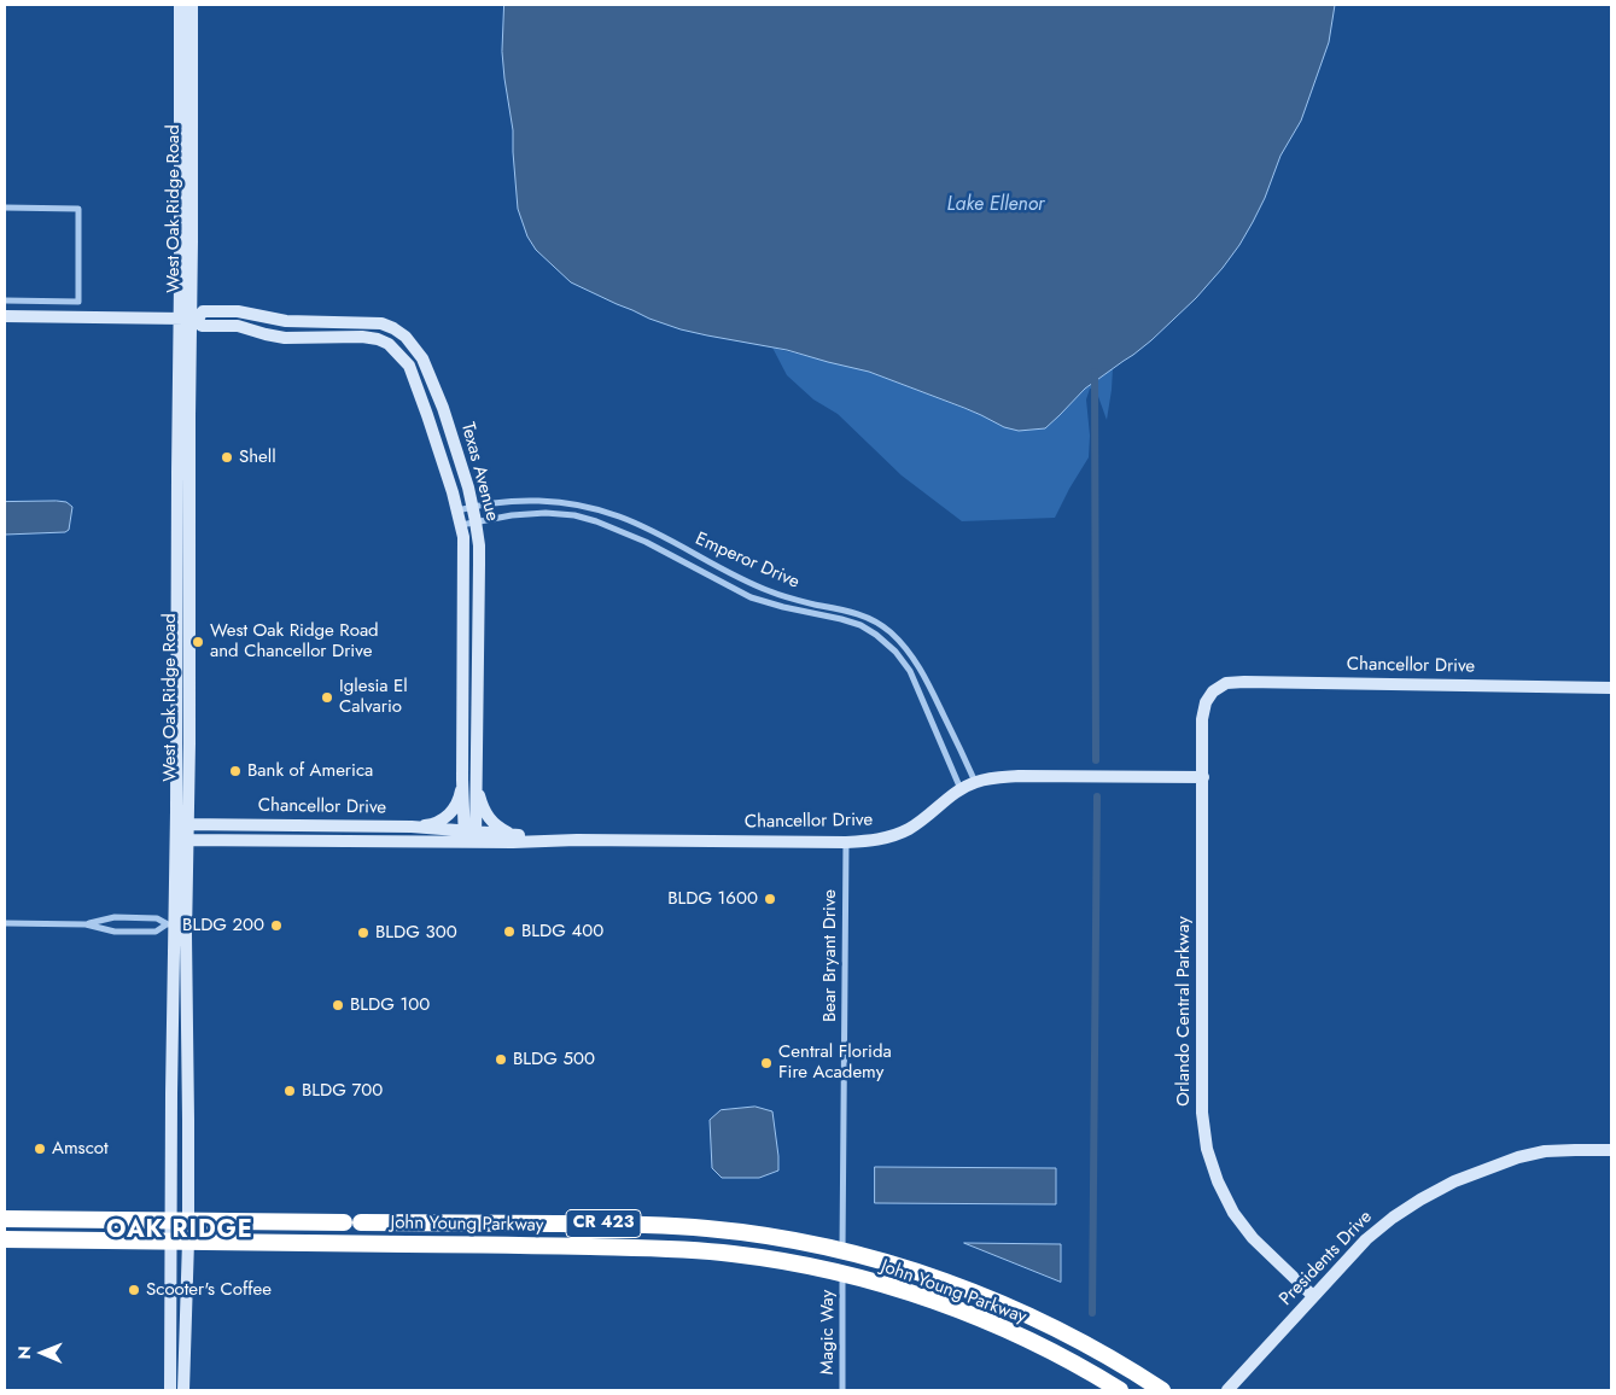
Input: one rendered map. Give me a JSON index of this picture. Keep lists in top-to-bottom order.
{
  "streets": {
    "highway": ["CR 423", "John Young Parkway"],
    "street": [
      "West Oak Ridge Road",
      "Texas Avenue",
      "Emperor Drive",
      "Chancellor Drive",
      "Bear Bryant Drive",
      "Orlando Central Parkway",
      "Presidents Drive",
      "Magic Way"
    ]
  },
  "crossings": [
    ["West Oak Ridge Road", "Texas Avenue"],
    ["West Oak Ridge Road", "Chancellor Drive"],
    ["West Oak Ridge Road", "John Young Parkway"],
    ["Texas Avenue", "Emperor Drive"],
    ["Texas Avenue", "Chancellor Drive"],
    ["Emperor Drive", "Chancellor Drive"],
    ["Chancellor Drive", "Bear Bryant Drive"],
    ["Chancellor Drive", "Orlando Central Parkway"],
    ["Bear Bryant Drive", "John Young Parkway"],
    ["Orlando Central Parkway", "Presidents Drive"],
    ["John Young Parkway", "Magic Way"]
  ],
  "districts": ["OAK RIDGE"],
  "water": ["Lake Ellenor"],
  "places": [
    "Shell",
    "West Oak Ridge Road and Chancellor Drive",
    "Iglesia El Calvario",
    "Bank of America",
    "BLDG 1600",
    "BLDG 200",
    "BLDG 400",
    "BLDG 300",
    "BLDG 100",
    "BLDG 500",
    "Central Florida Fire Academy",
    "BLDG 700",
    "Amscot",
    "Scooter's Coffee"
  ],
  "north": "left"
}
